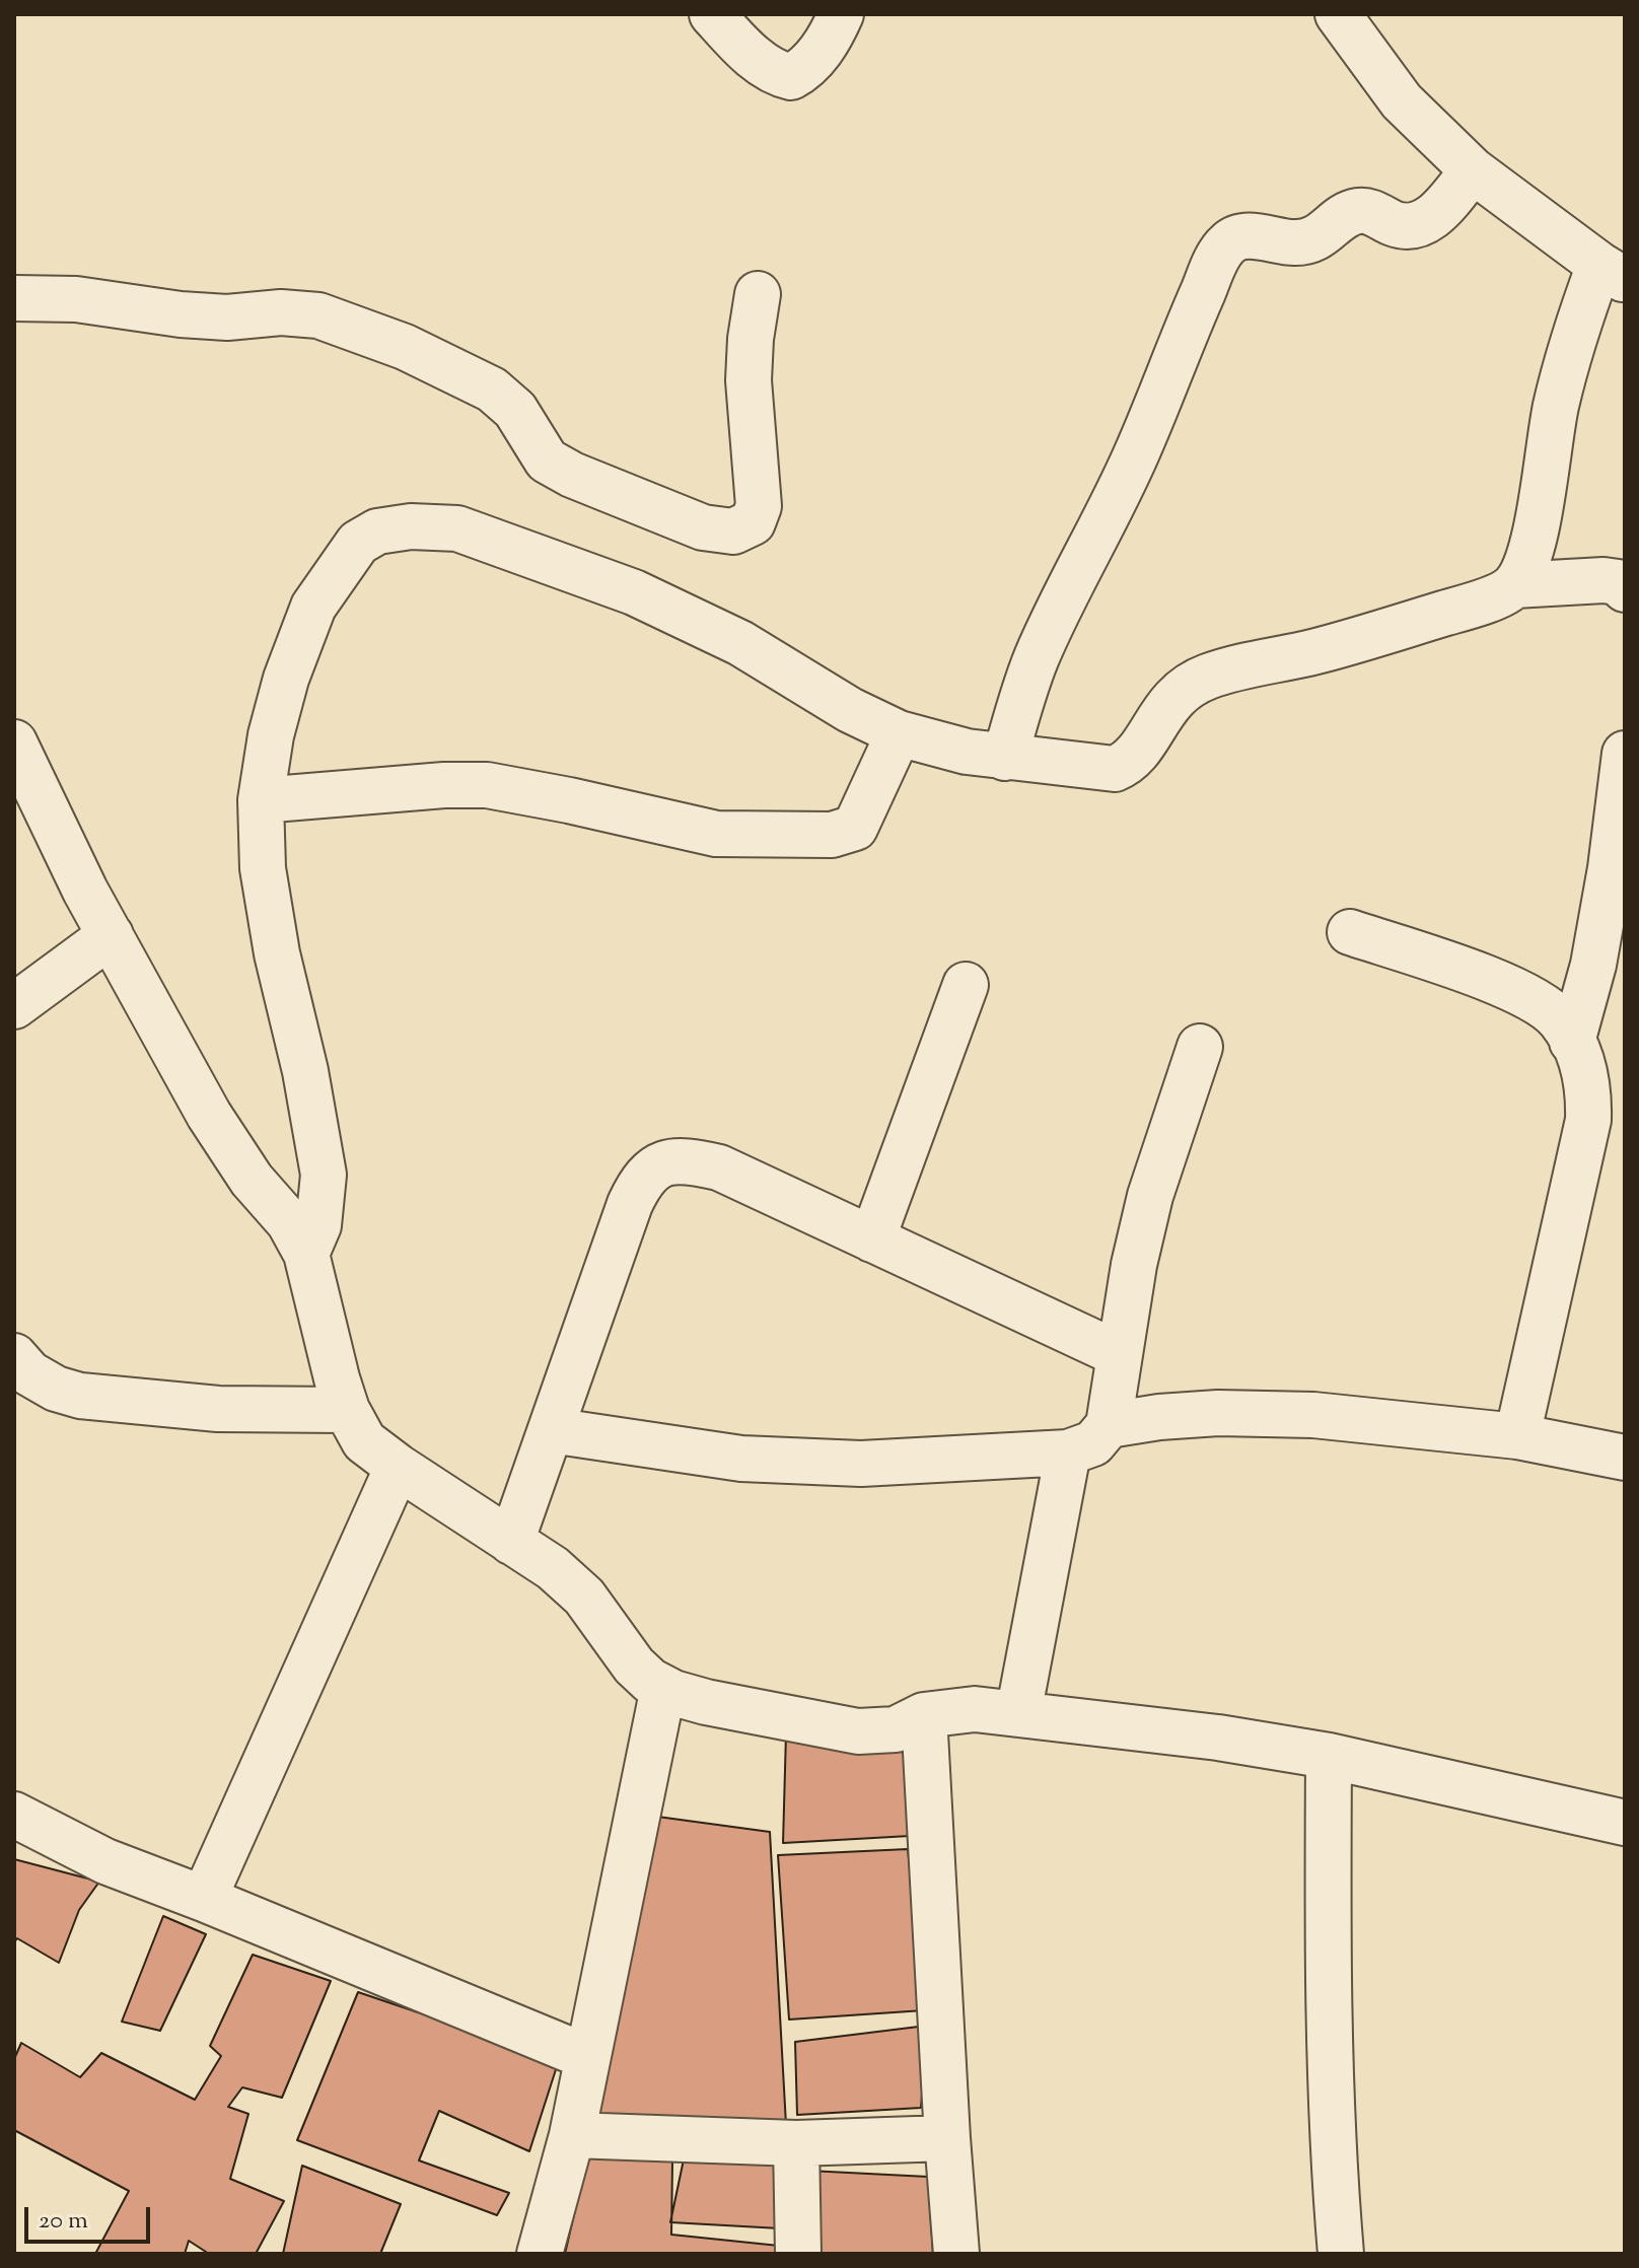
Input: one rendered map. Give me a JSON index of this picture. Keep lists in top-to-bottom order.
{
  "scale_bar": "20 m"
}
